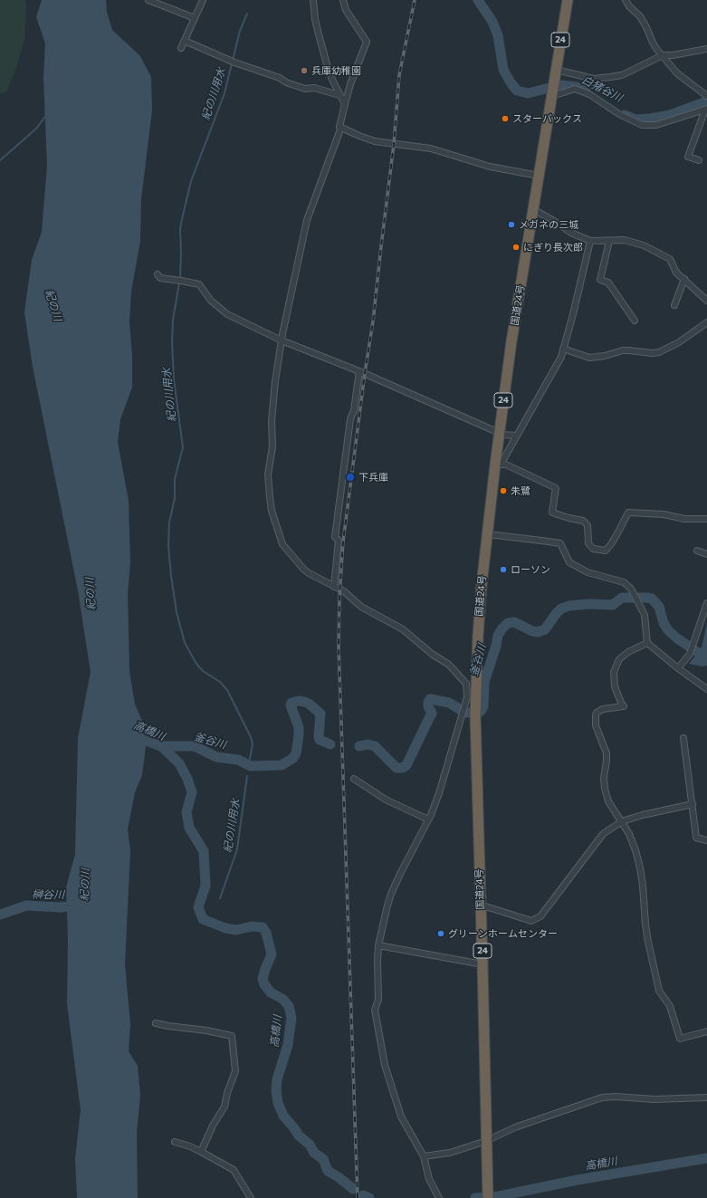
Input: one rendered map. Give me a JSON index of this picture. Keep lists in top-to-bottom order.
{
  "streets": {
    "highway": ["24", "国道24号"]
  },
  "water": [
    "白猪谷川",
    "紀の川用水",
    "紀の川",
    "釜谷川",
    "高橋川",
    "榊谷川"
  ],
  "places": [
    "兵庫幼稚園",
    "スターバックス",
    "メガネの三城",
    "にぎり長次郎",
    "下兵庫",
    "朱鷺",
    "ローソン",
    "グリーンホームセンター"
  ]
}
